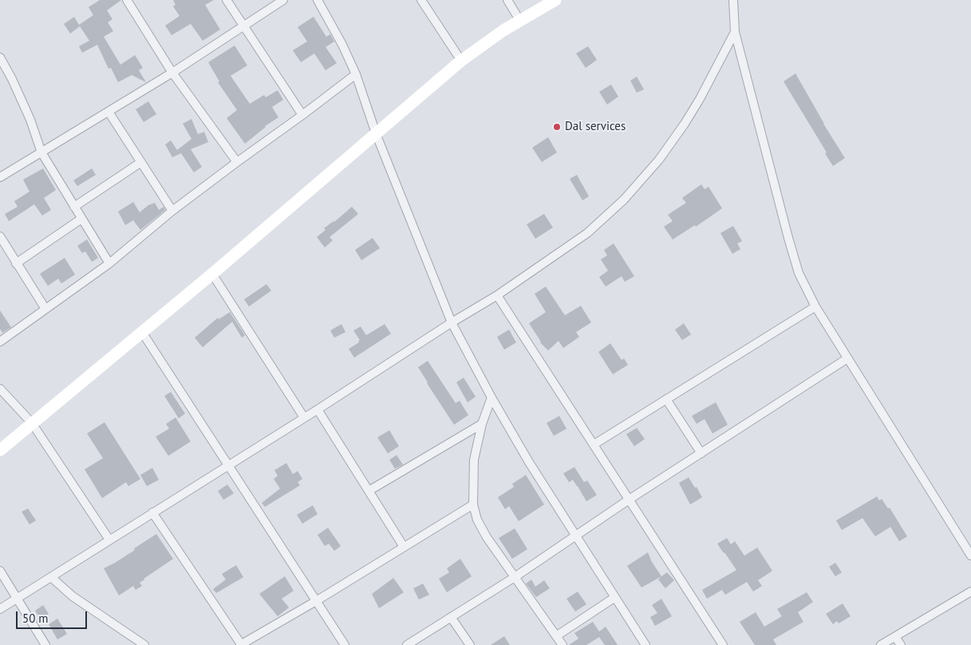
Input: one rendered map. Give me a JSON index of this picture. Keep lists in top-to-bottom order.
{
  "places": ["Dal services"],
  "scale_bar": "50 m"
}
